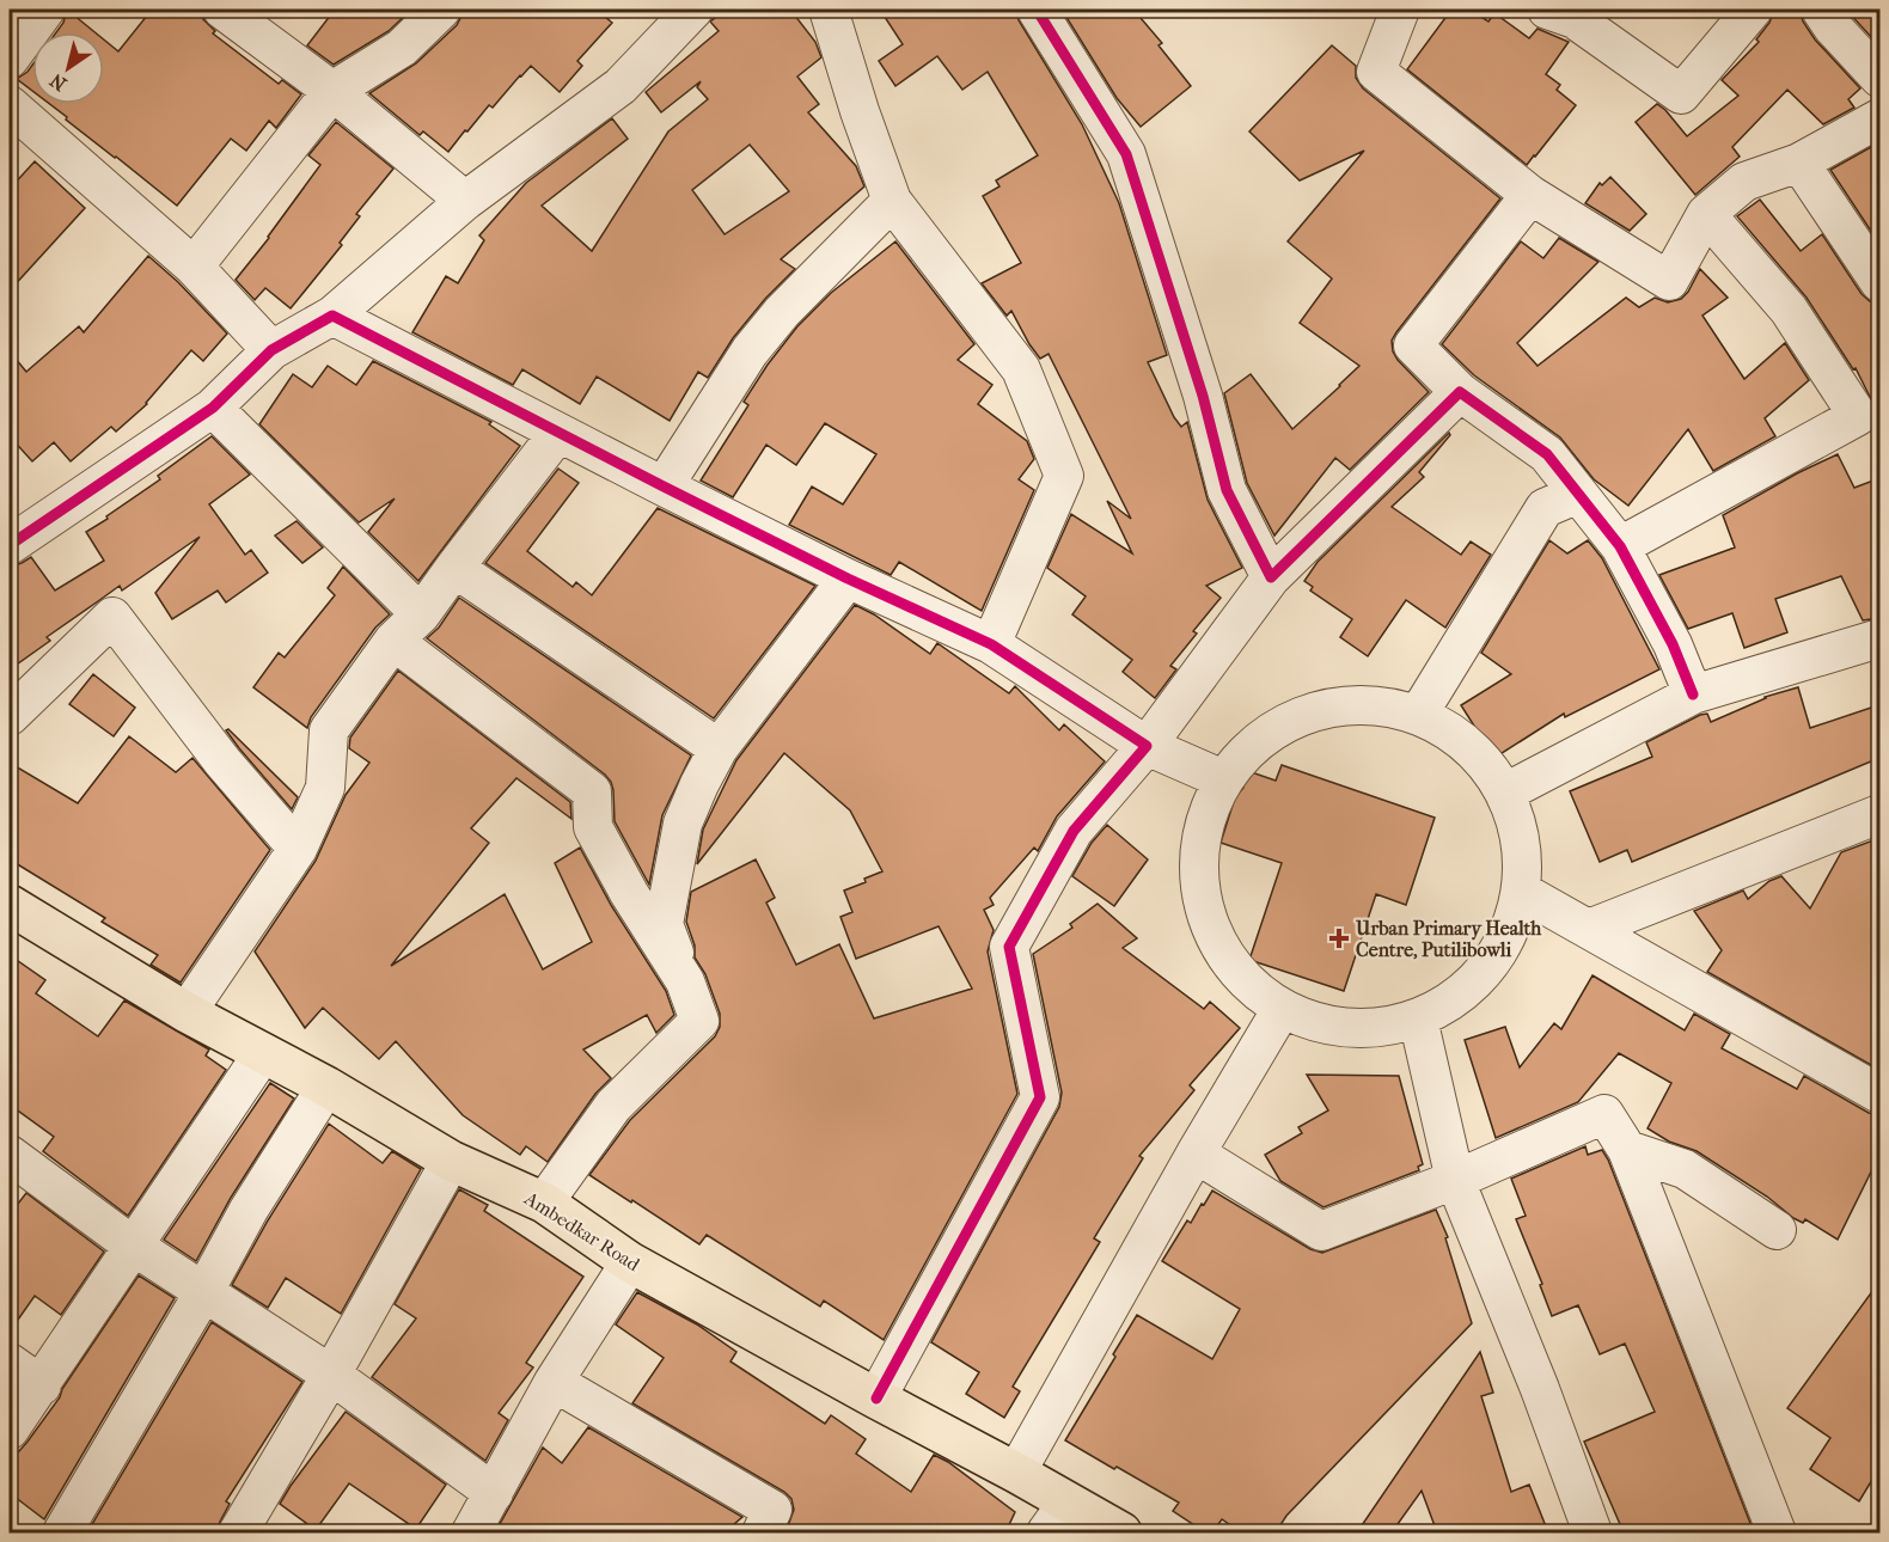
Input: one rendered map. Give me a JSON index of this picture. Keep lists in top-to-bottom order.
{
  "streets": {
    "main road": ["Ambedkar Road"]
  },
  "places": {
    "health": ["Urban Primary Health Centre, Putilibowli"]
  },
  "north": "bottom left"
}
